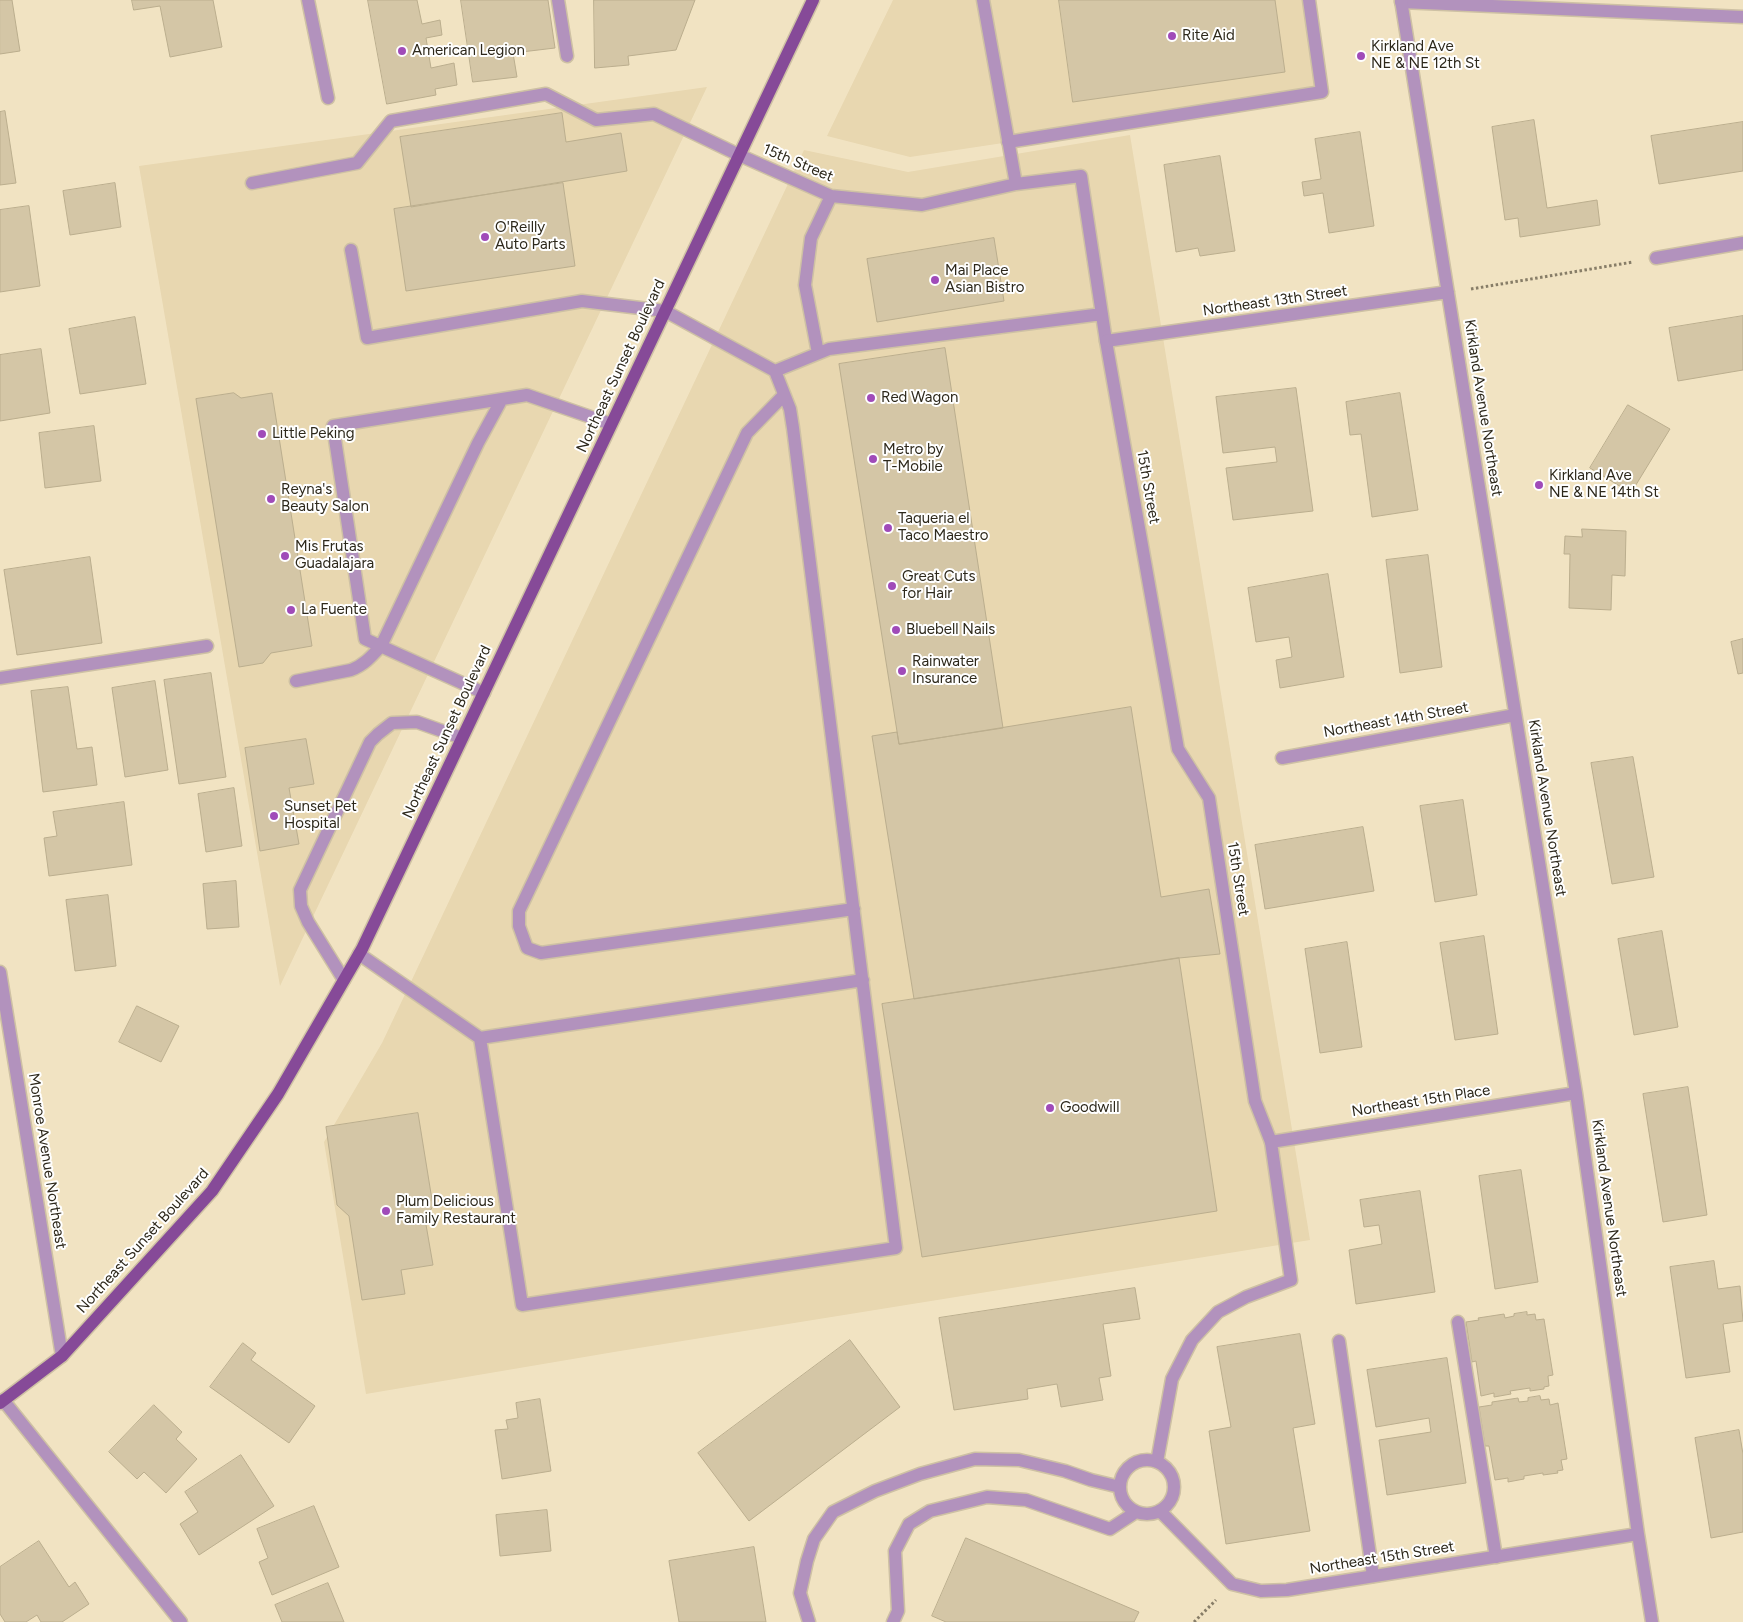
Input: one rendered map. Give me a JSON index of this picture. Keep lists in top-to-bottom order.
{
  "streets": {
    "main road": ["Northeast Sunset Boulevard"],
    "street": [
      "15th Street",
      "Northeast 13th Street",
      "Kirkland Avenue Northeast",
      "Northeast 14th Street",
      "Northeast 15th Place",
      "Monroe Avenue Northeast",
      "Northeast 15th Street"
    ]
  },
  "crossings": [
    ["15th Street", "Northeast 13th Street"],
    ["15th Street", "Northeast Sunset Boulevard"],
    ["15th Street", "Northeast 15th Place"],
    ["Northeast 13th Street", "Kirkland Avenue Northeast"],
    ["Northeast Sunset Boulevard", "Monroe Avenue Northeast"],
    ["Kirkland Avenue Northeast", "Northeast 14th Street"],
    ["Kirkland Avenue Northeast", "Northeast 15th Place"],
    ["Kirkland Avenue Northeast", "Northeast 15th Street"]
  ],
  "places": [
    "Rite Aid",
    "American Legion",
    "Kirkland Ave NE & NE 12th St",
    "O'Reilly Auto Parts",
    "Mai Place Asian Bistro",
    "Red Wagon",
    "Little Peking",
    "Metro by T-Mobile",
    "Kirkland Ave NE & NE 14th St",
    "Reyna's Beauty Salon",
    "Taqueria el Taco Maestro",
    "Mis Frutas Guadalajara",
    "Great Cuts for Hair",
    "La Fuente",
    "Bluebell Nails",
    "Rainwater Insurance",
    "Sunset Pet Hospital",
    "Goodwill",
    "Plum Delicious Family Restaurant"
  ]
}
